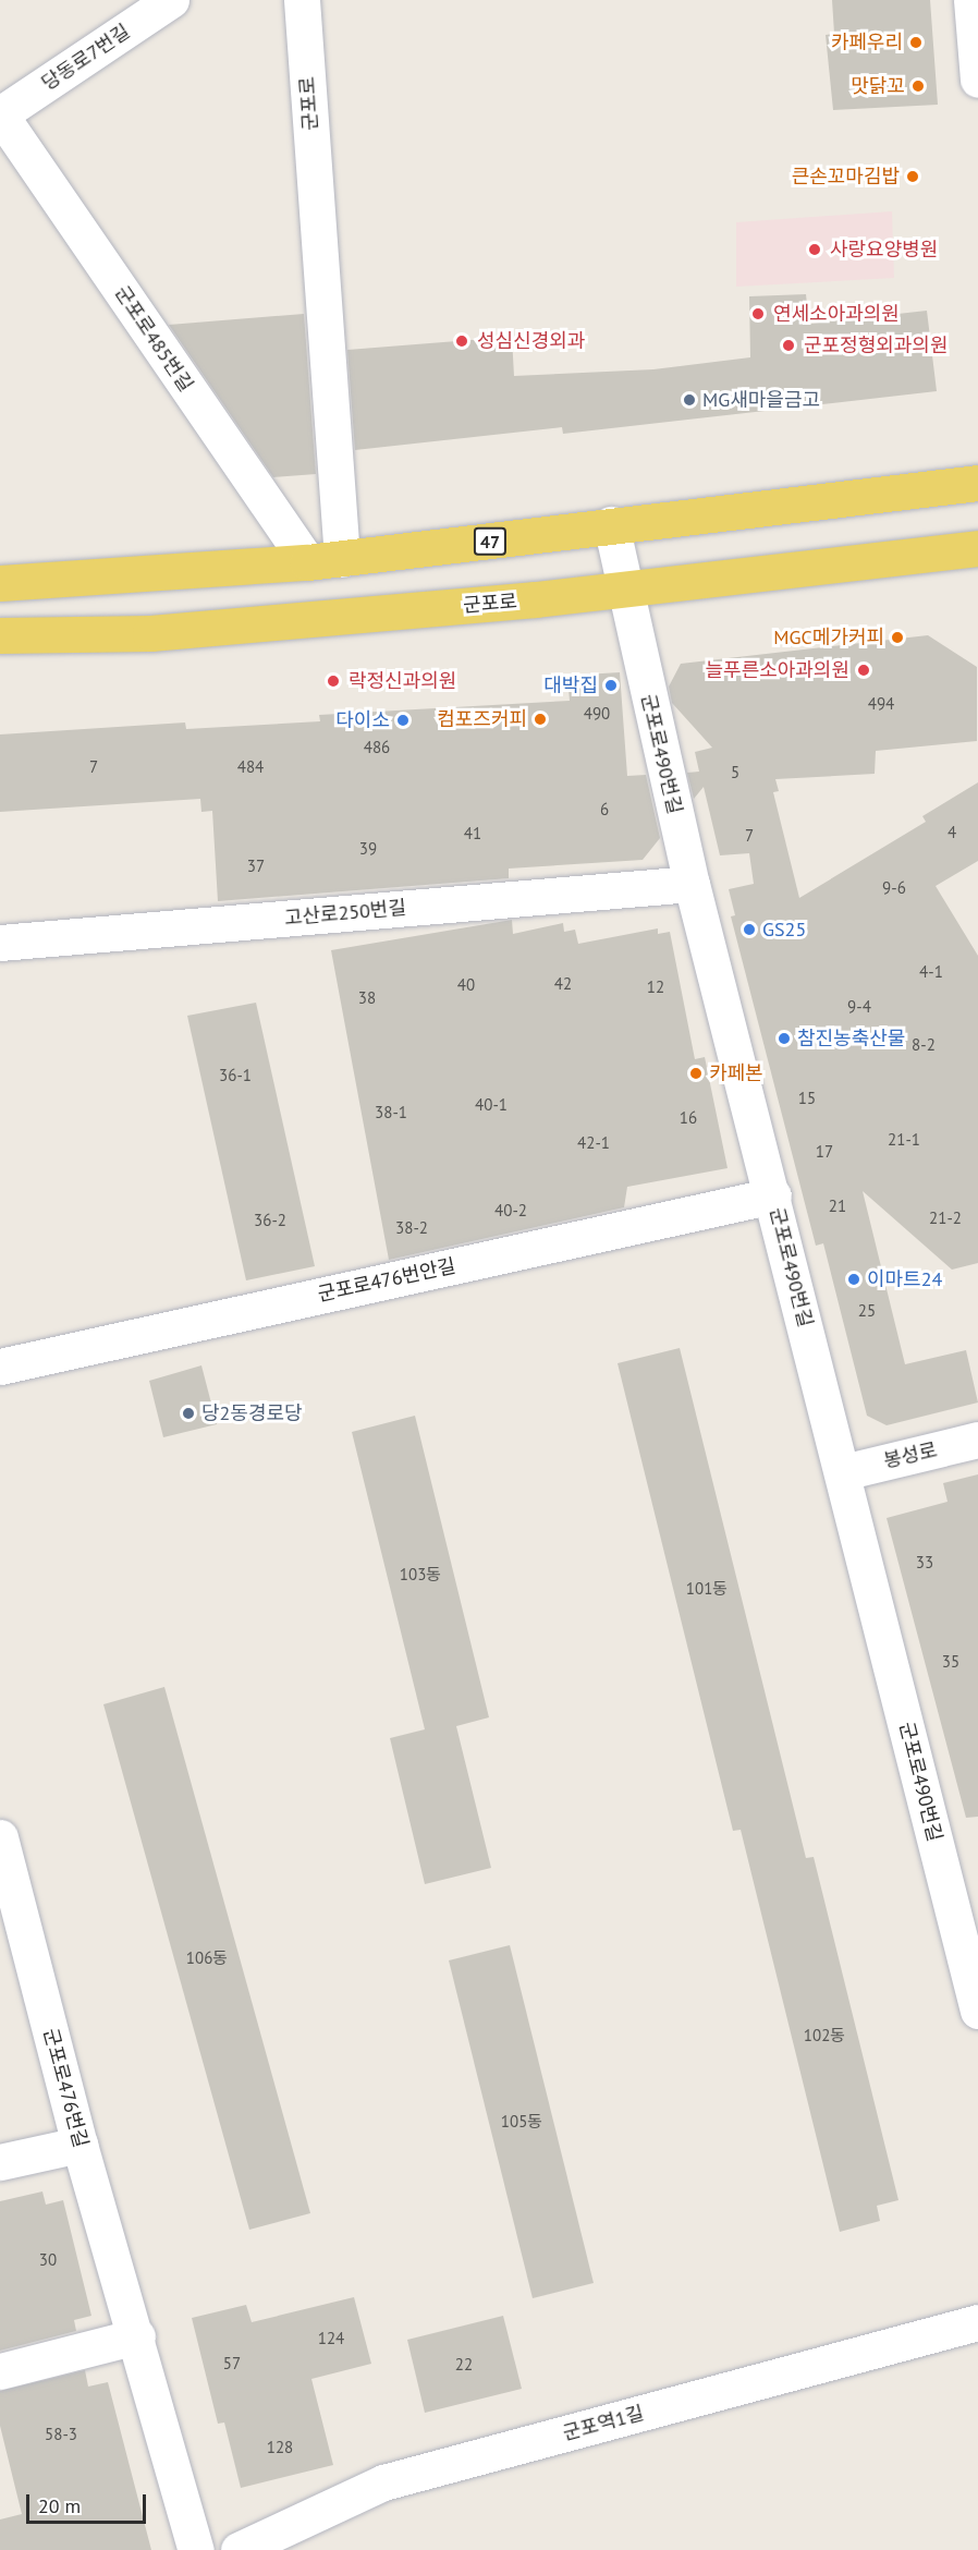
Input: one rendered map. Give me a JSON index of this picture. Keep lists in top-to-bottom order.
{
  "streets": {
    "main road": ["군포로", "47"],
    "street": [
      "당동로7번길",
      "군포로485번길",
      "군포로490번길",
      "고산로250번길",
      "군포로476번안길",
      "봉성로",
      "군포로476번길",
      "군포역1길"
    ]
  },
  "crossings": [
    ["당동로7번길", "군포로485번길"],
    ["군포로", "군포로485번길"],
    ["군포로", "47"],
    ["군포로", "군포로490번길"],
    ["군포로485번길", "47"],
    ["47", "군포로490번길"],
    ["군포로490번길", "고산로250번길"],
    ["군포로490번길", "군포로476번안길"],
    ["군포로490번길", "봉성로"]
  ],
  "places": [
    "카페우리",
    "맛닭꼬",
    "큰손꼬마김밥",
    "사랑요양병원",
    "연세소아과의원",
    "성심신경외과",
    "군포정형외과의원",
    "MG새마을금고",
    "MGC메가커피",
    "늘푸른소아과의원",
    "락정신과의원",
    "대박집",
    "컴포즈커피",
    "다이소",
    "GS25",
    "참진농축산물",
    "카페본",
    "이마트24",
    "당2동경로당"
  ],
  "house_numbers": [
    "494",
    "490",
    "486",
    "7",
    "484",
    "5",
    "6",
    "4",
    "41",
    "7",
    "39",
    "37",
    "9-6",
    "4-1",
    "42",
    "40",
    "12",
    "38",
    "9-4",
    "8-2",
    "36-1",
    "15",
    "40-1",
    "38-1",
    "16",
    "21-1",
    "42-1",
    "17",
    "21",
    "40-2",
    "21-2",
    "36-2",
    "38-2",
    "25",
    "33",
    "103동",
    "101동",
    "35",
    "106동",
    "102동",
    "105동",
    "30",
    "124",
    "57",
    "22",
    "58-3",
    "128"
  ],
  "scale_bar": "20 m"
}
